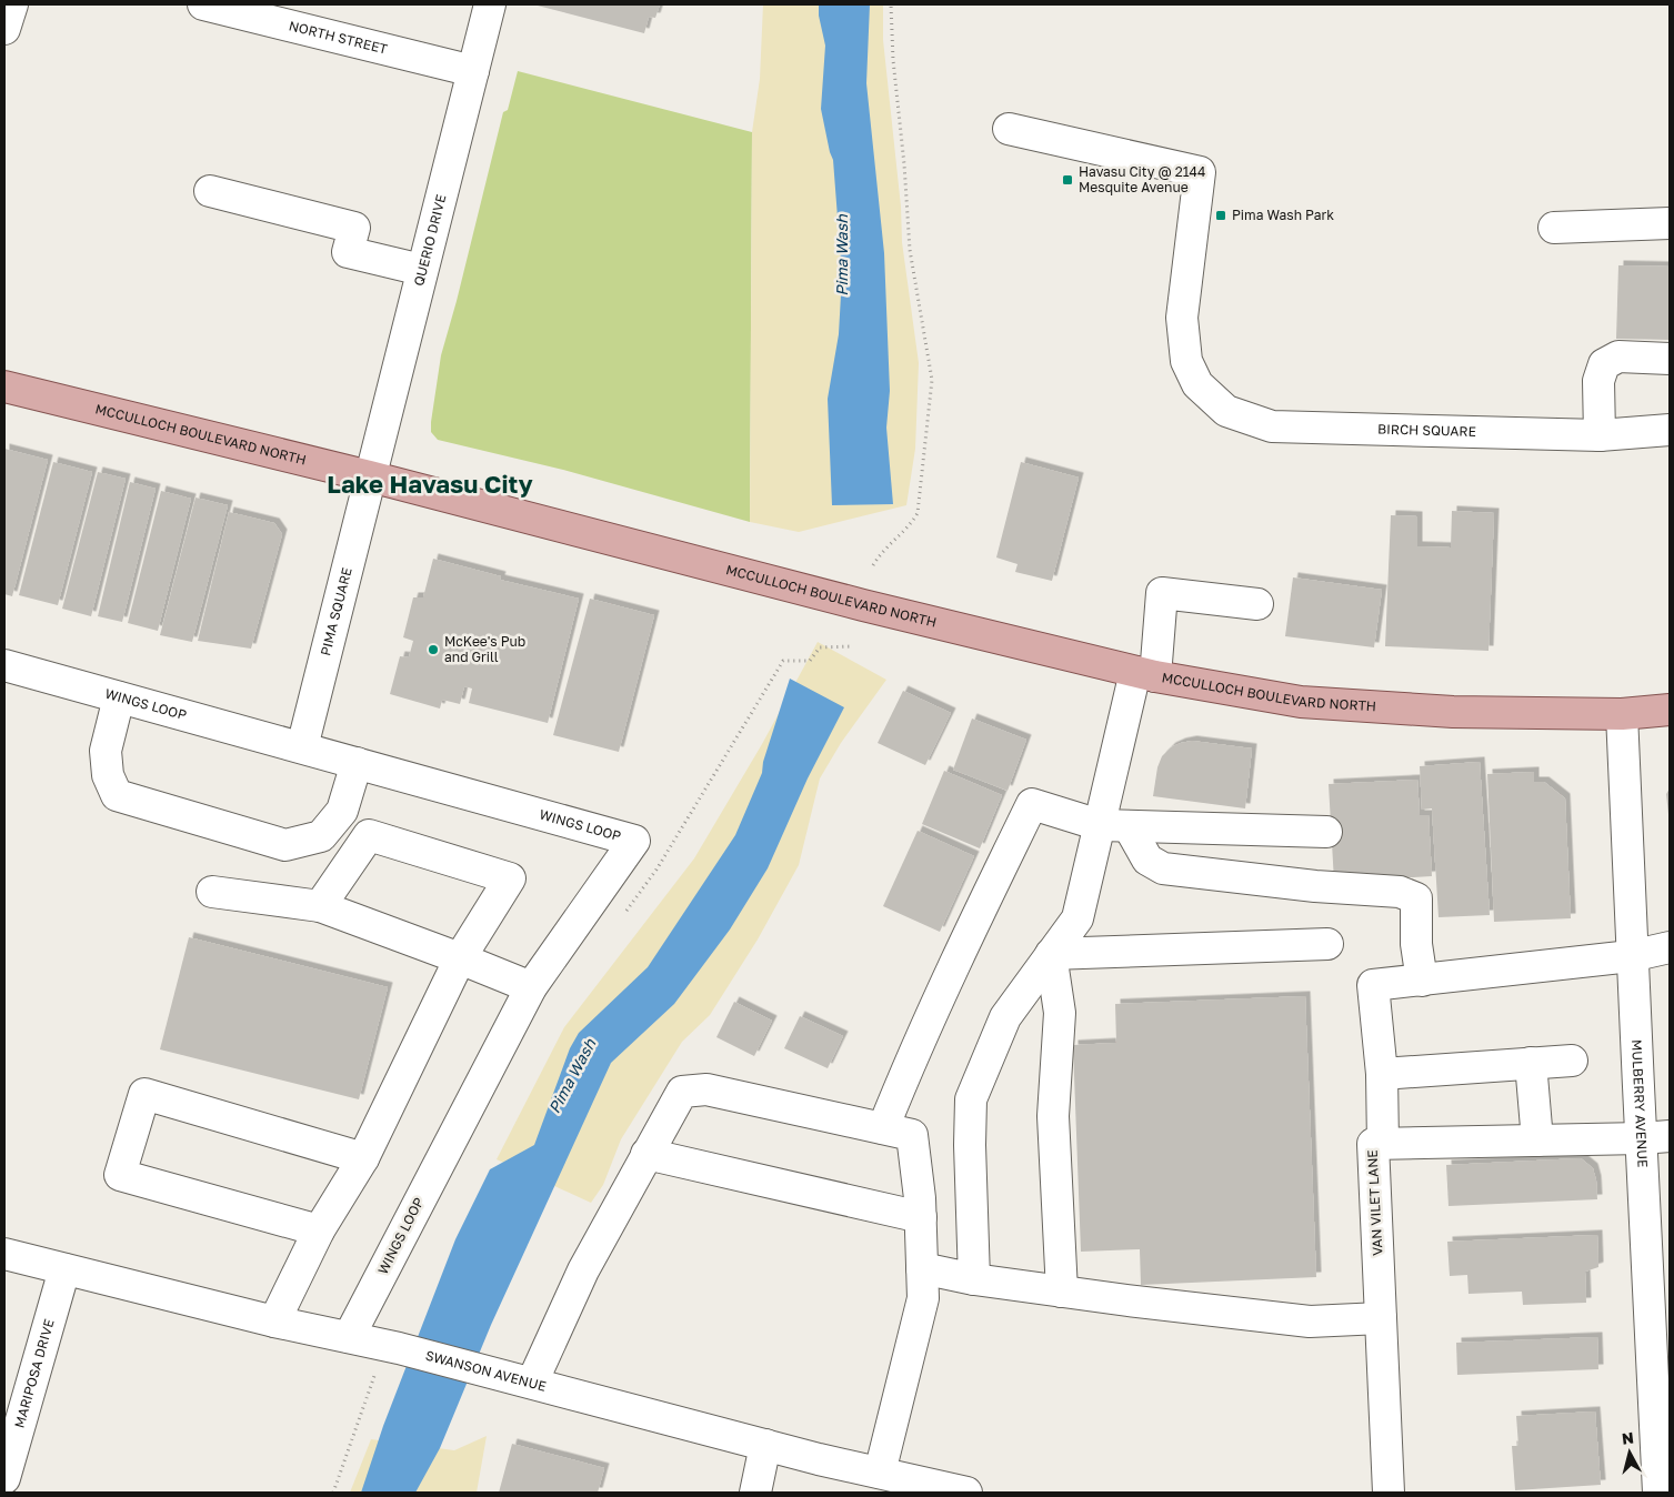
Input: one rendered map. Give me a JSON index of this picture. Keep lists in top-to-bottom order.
{
  "streets": {
    "main road": ["MCCULLOCH BOULEVARD NORTH"],
    "street": [
      "NORTH STREET",
      "QUERIO DRIVE",
      "BIRCH SQUARE",
      "PIMA SQUARE",
      "WINGS LOOP",
      "MULBERRY AVENUE",
      "VAN VILET LANE",
      "SWANSON AVENUE",
      "MARIPOSA DRIVE"
    ]
  },
  "crossings": [
    ["NORTH STREET", "QUERIO DRIVE"],
    ["QUERIO DRIVE", "MCCULLOCH BOULEVARD NORTH"],
    ["QUERIO DRIVE", "PIMA SQUARE"],
    ["MCCULLOCH BOULEVARD NORTH", "PIMA SQUARE"],
    ["MCCULLOCH BOULEVARD NORTH", "MULBERRY AVENUE"],
    ["PIMA SQUARE", "WINGS LOOP"],
    ["WINGS LOOP", "SWANSON AVENUE"],
    ["MULBERRY AVENUE", "VAN VILET LANE"],
    ["SWANSON AVENUE", "MARIPOSA DRIVE"]
  ],
  "districts": ["Lake Havasu City"],
  "water": ["Pima Wash"],
  "places": {
    "transit": ["Havasu City @ 2144 Mesquite Avenue", "Pima Wash Park"],
    "other": ["McKee's Pub and Grill"]
  },
  "north": "top"
}
